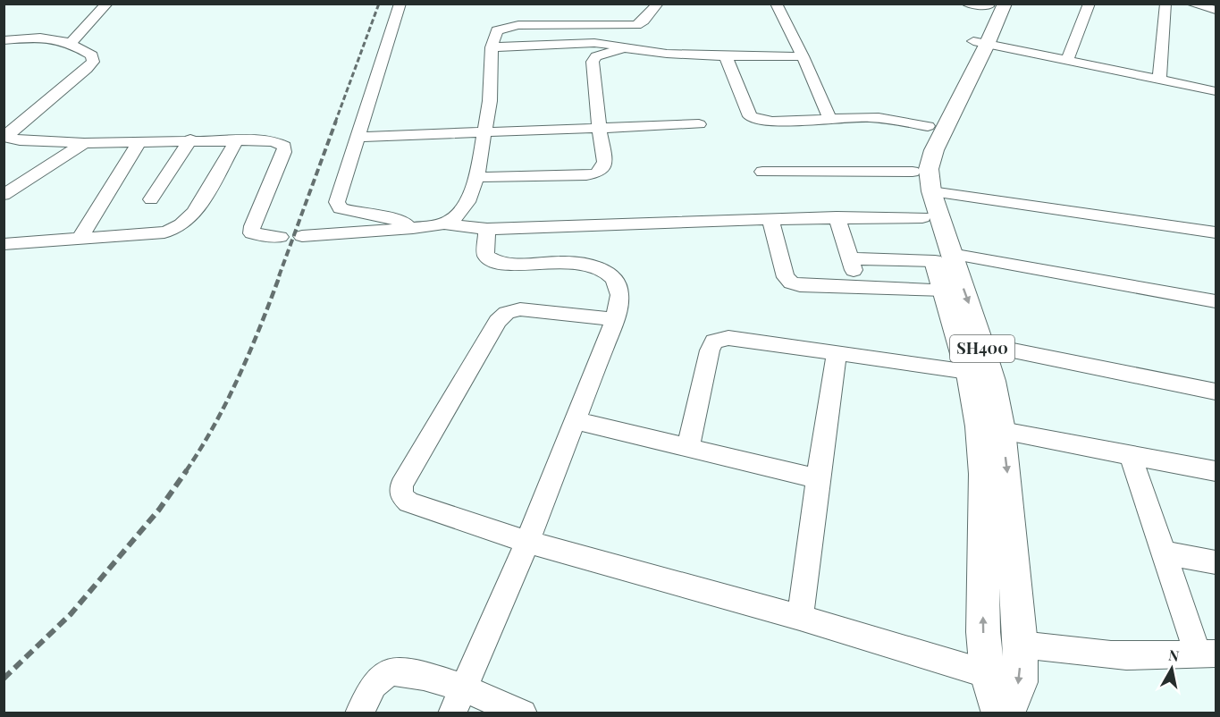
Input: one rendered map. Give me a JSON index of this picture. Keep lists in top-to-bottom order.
{
  "streets": {
    "main road": ["SH400"]
  },
  "north": "top"
}
